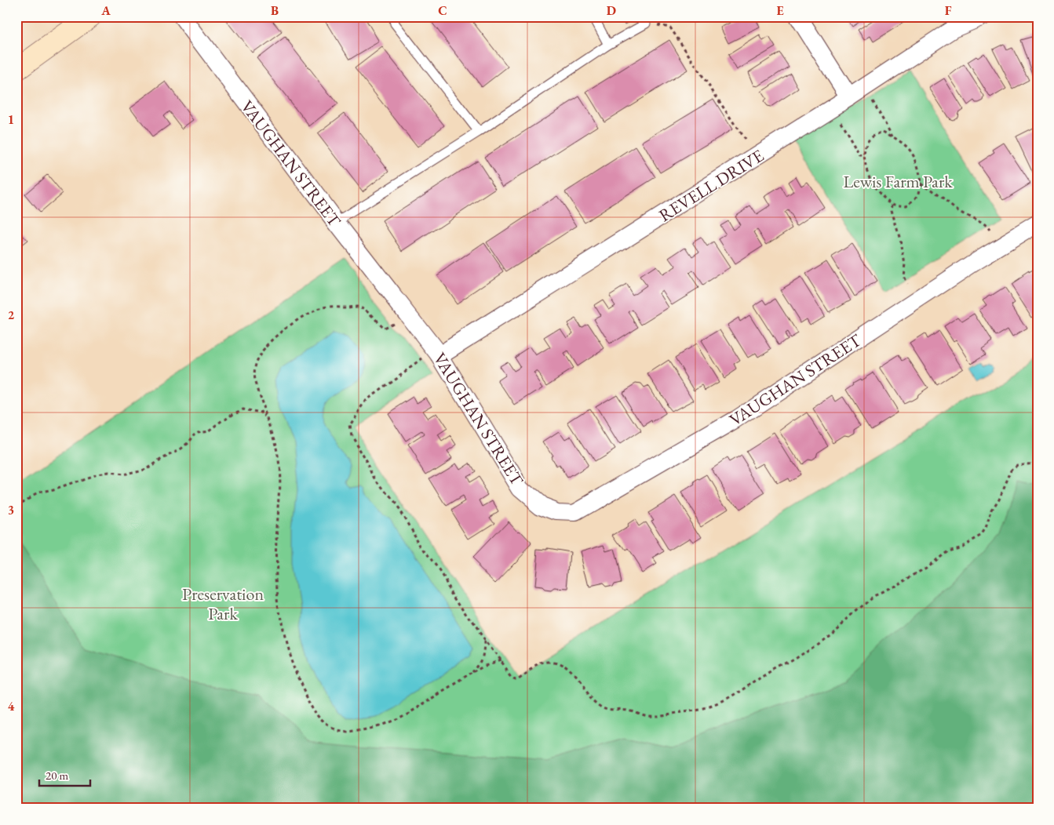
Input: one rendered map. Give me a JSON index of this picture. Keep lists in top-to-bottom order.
{
  "streets": {
    "street": ["VAUGHAN STREET", "REVELL DRIVE"]
  },
  "crossings": [
    ["VAUGHAN STREET", "REVELL DRIVE"]
  ],
  "parks": ["Lewis Farm Park", "Preservation Park"],
  "scale_bar": "20 m",
  "grid": {
    "columns": [
      "A",
      "B",
      "C",
      "D",
      "E",
      "F"
    ],
    "rows": [
      "1",
      "2",
      "3",
      "4"
    ]
  }
}
